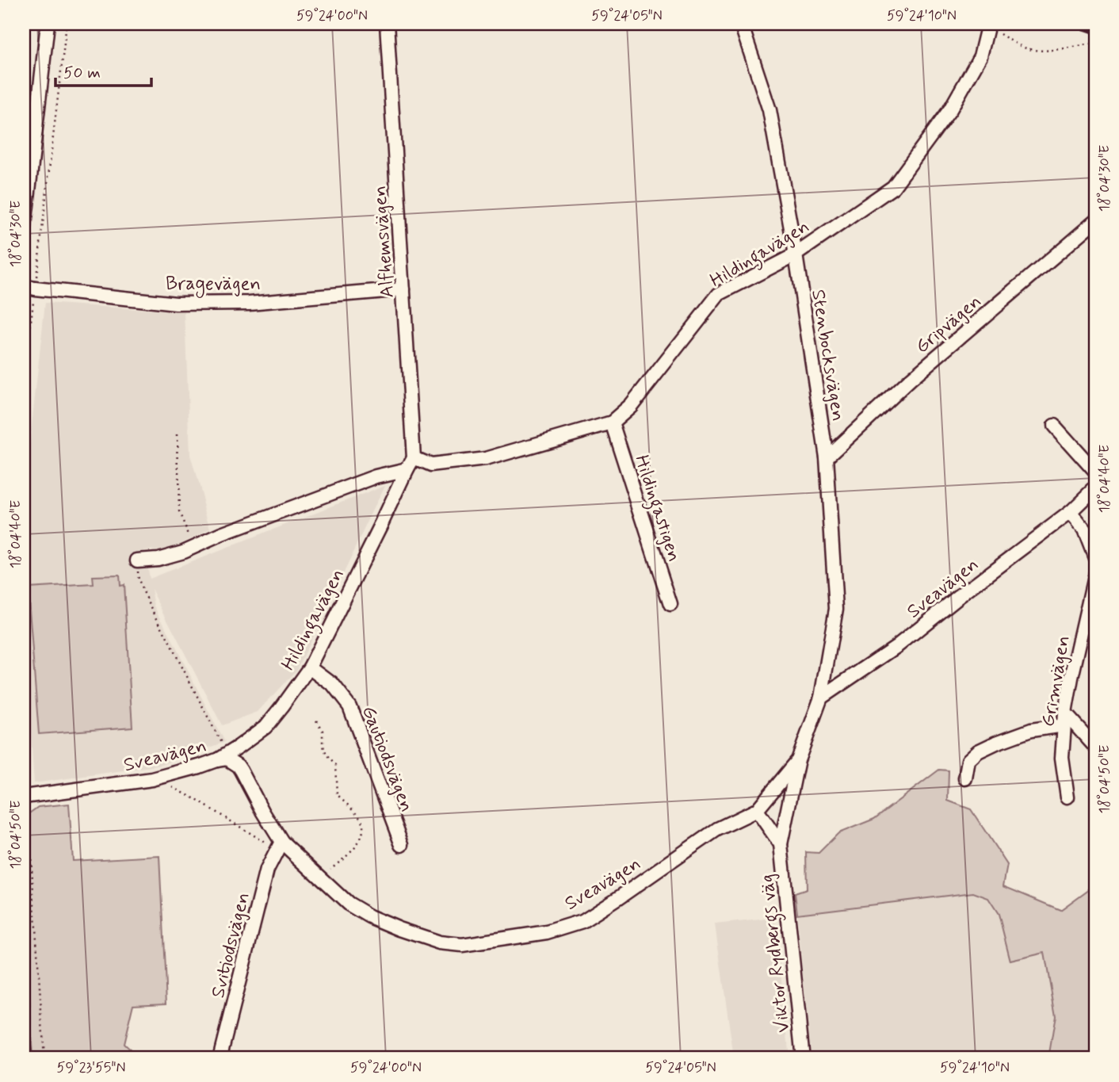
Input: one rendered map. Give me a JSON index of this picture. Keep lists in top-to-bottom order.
{
  "streets": {
    "street": [
      "Alfhemsvägen",
      "Hildingavägen",
      "Bragevägen",
      "Gripvägen",
      "Stenbocksvägen",
      "Hildingastigen",
      "Sveavägen",
      "Grimvägen",
      "Gautiodsvägen",
      "Svitiodsvägen",
      "Viktor Rydbergs väg"
    ]
  },
  "crossings": [
    ["Alfhemsvägen", "Hildingavägen"],
    ["Alfhemsvägen", "Bragevägen"],
    ["Hildingavägen", "Stenbocksvägen"],
    ["Hildingavägen", "Hildingastigen"],
    ["Hildingavägen", "Sveavägen"],
    ["Hildingavägen", "Gautiodsvägen"],
    ["Gripvägen", "Stenbocksvägen"],
    ["Stenbocksvägen", "Sveavägen"],
    ["Sveavägen", "Svitiodsvägen"],
    ["Sveavägen", "Viktor Rydbergs väg"]
  ],
  "scale_bar": "50 m",
  "coordinates": [
    "59°24'00\"N",
    "59°24'05\"N",
    "59°24'10\"N",
    "18°04'30\"E",
    "18°04'40\"E",
    "18°04'50\"E",
    "59°23'55\"N"
  ]
}
